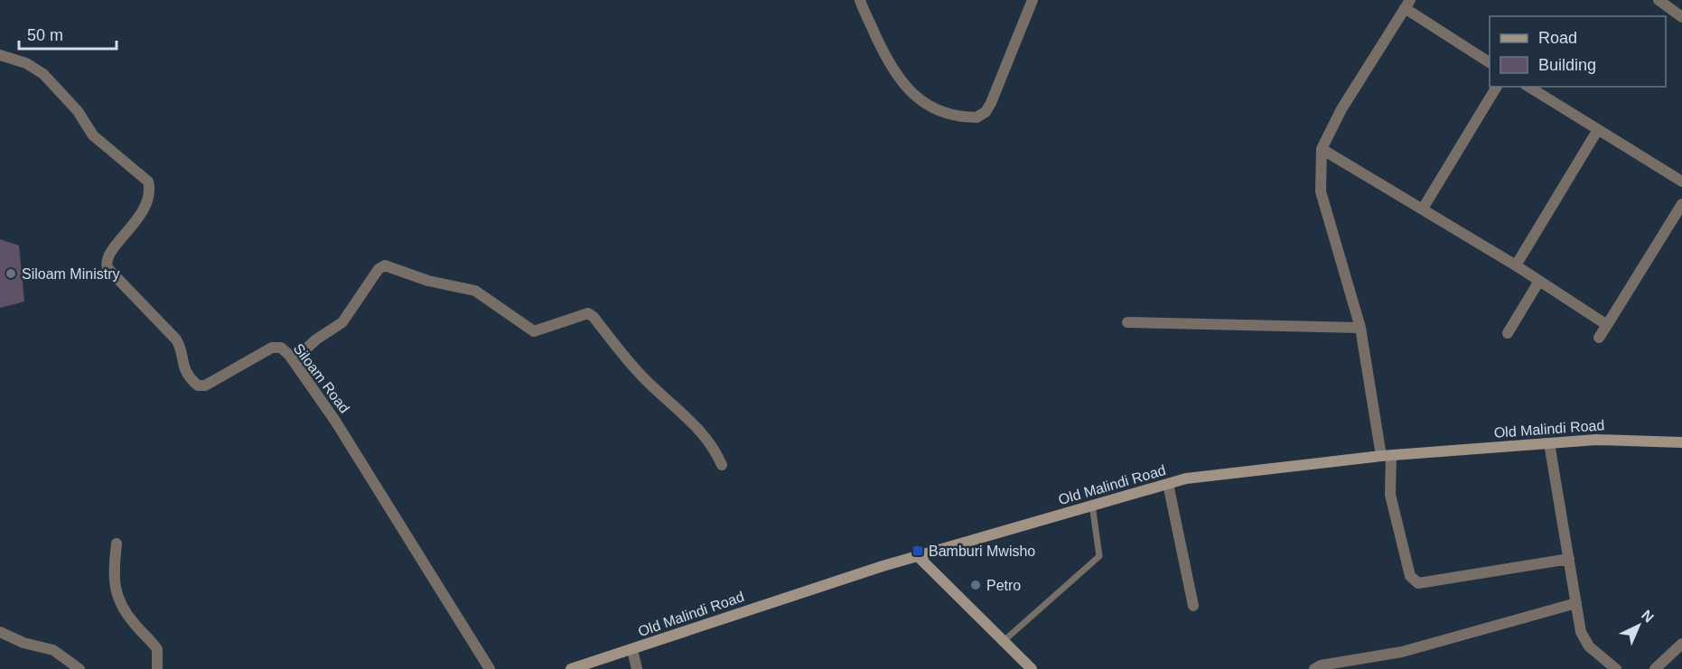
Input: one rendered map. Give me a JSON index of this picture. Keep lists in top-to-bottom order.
{
  "streets": {
    "main road": ["Old Malindi Road"],
    "street": ["Siloam Road"]
  },
  "places": {
    "other": ["Siloam Ministry", "Petro"],
    "transit": ["Bamburi Mwisho"]
  },
  "legend": ["Road", "Building"],
  "scale_bar": "50 m",
  "north": "top right"
}
